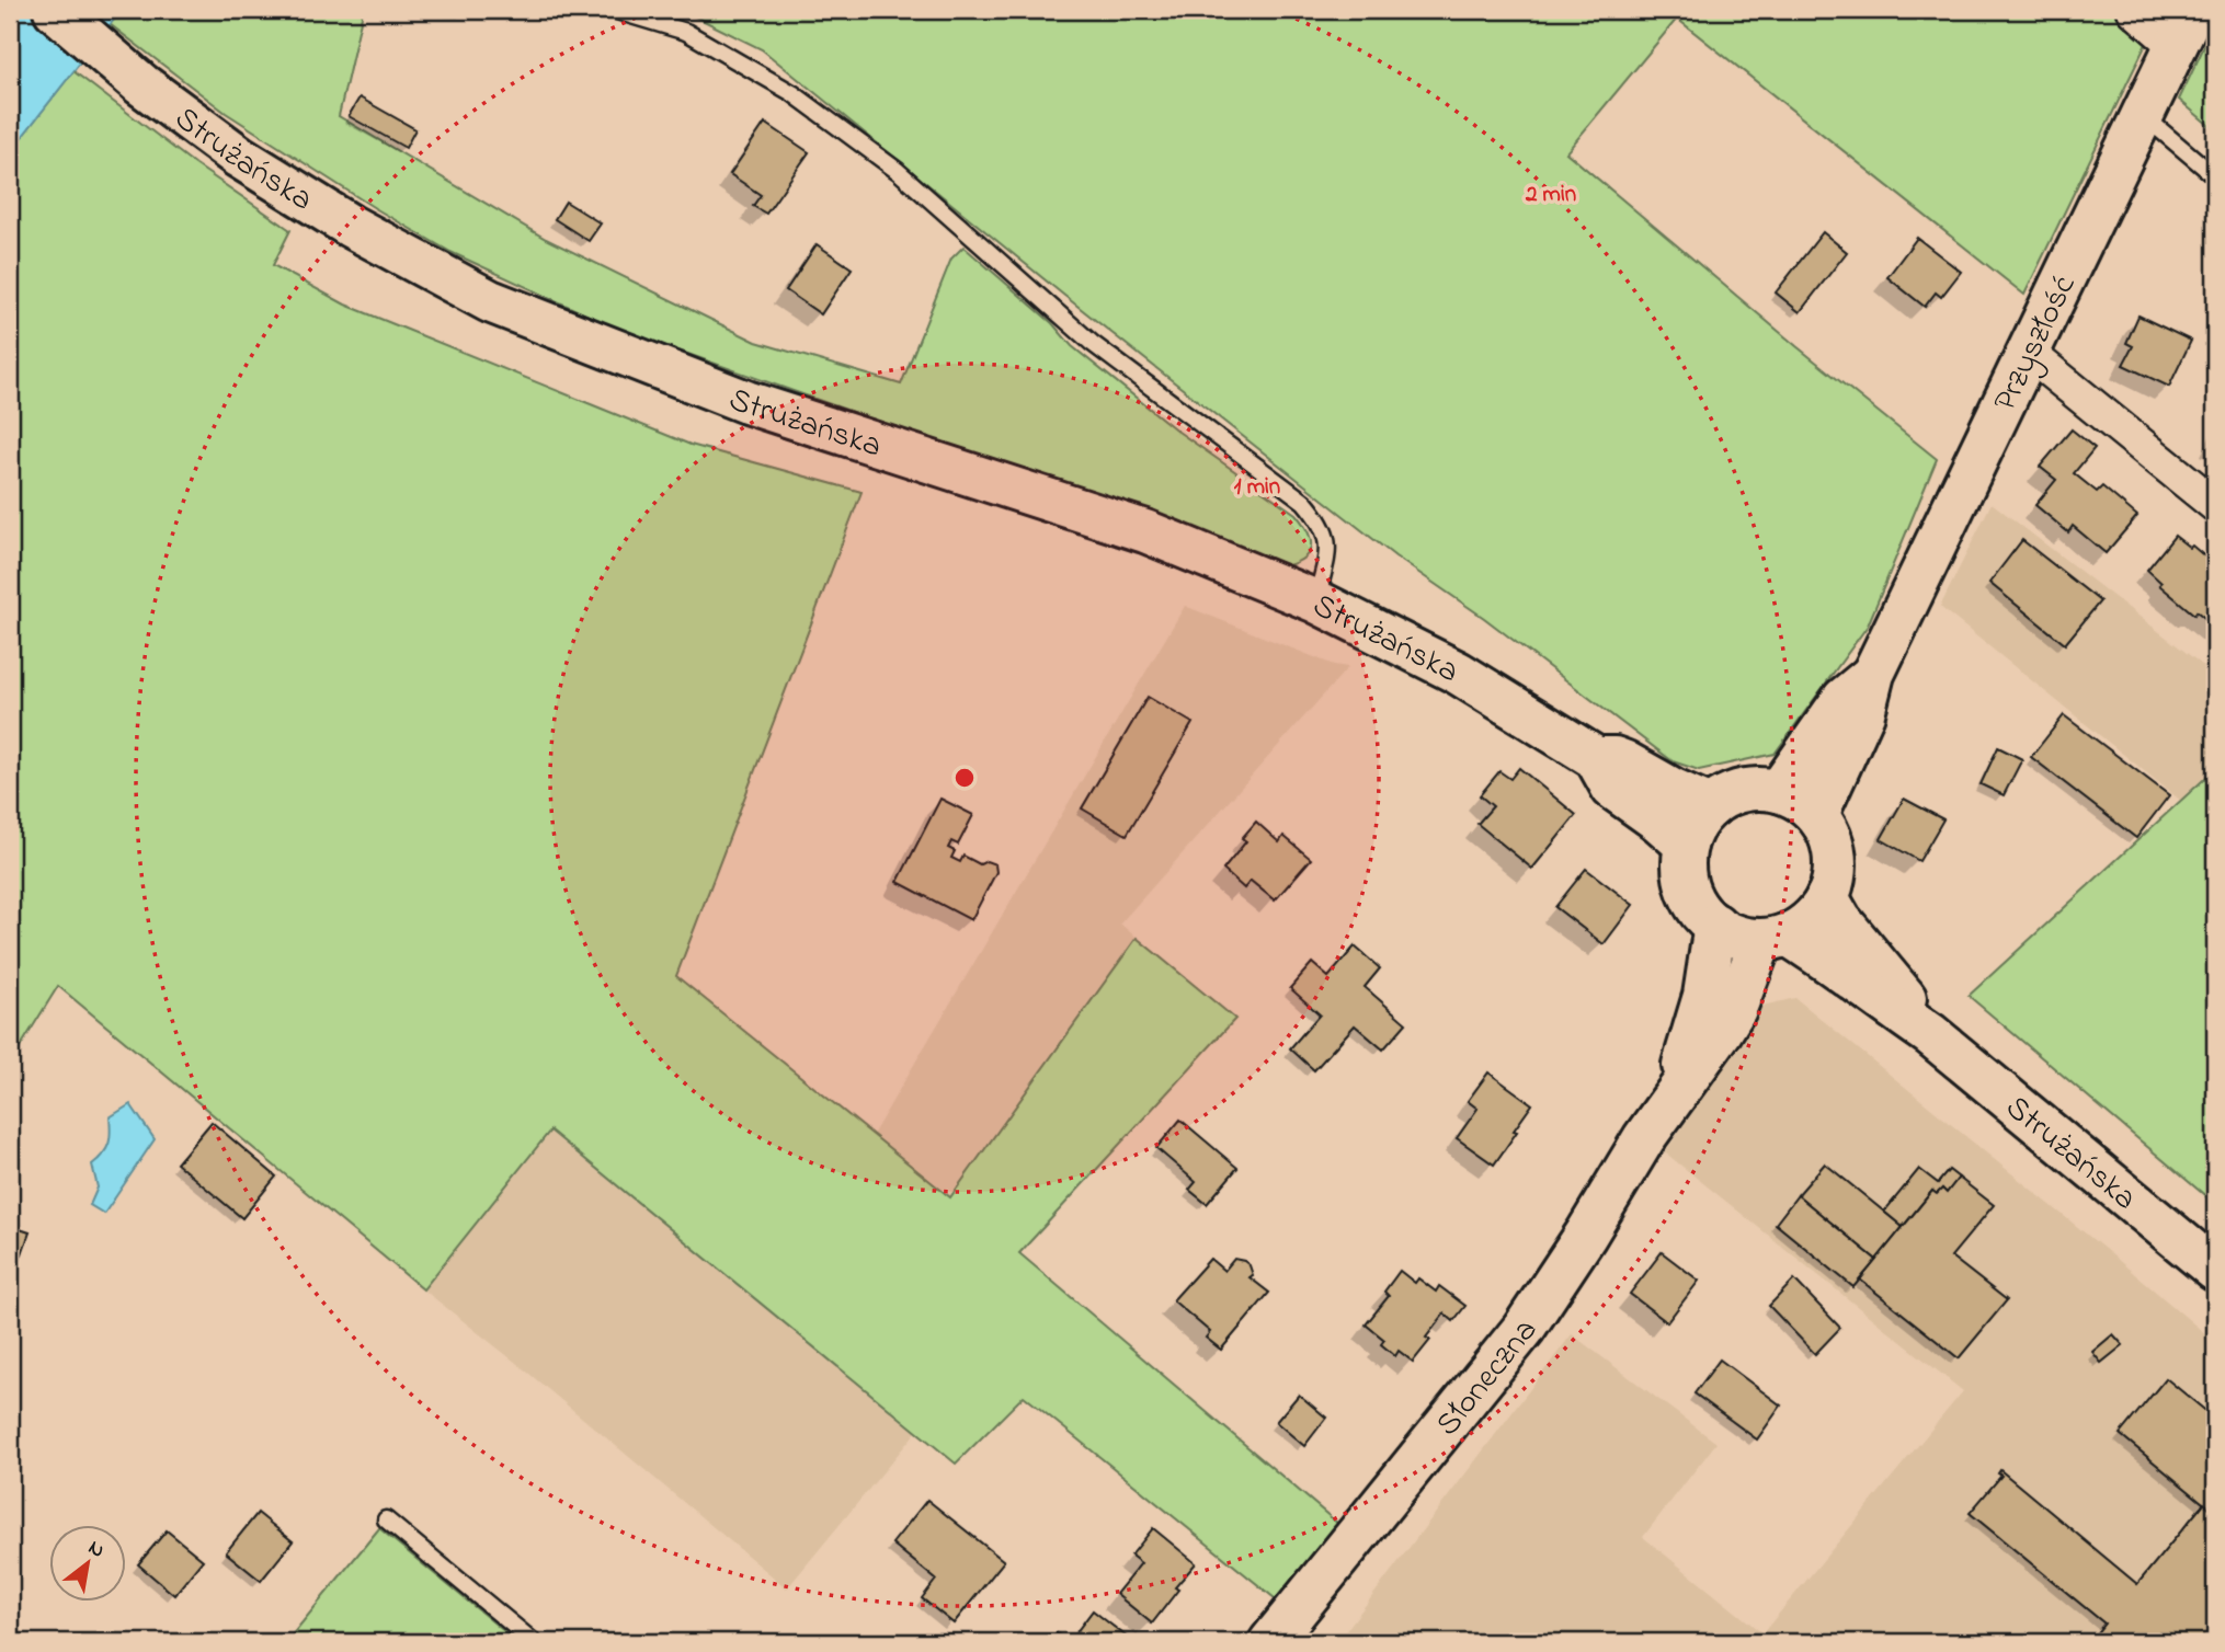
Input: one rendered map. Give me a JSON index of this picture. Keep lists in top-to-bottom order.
{
  "streets": {
    "main road": ["Strużańska", "Przyszłość", "Słoneczna"]
  },
  "crossings": [
    ["Strużańska", "Przyszłość"],
    ["Strużańska", "Słoneczna"],
    ["Przyszłość", "Słoneczna"]
  ],
  "north": "top right",
  "rings": ["2 min", "1 min"]
}
